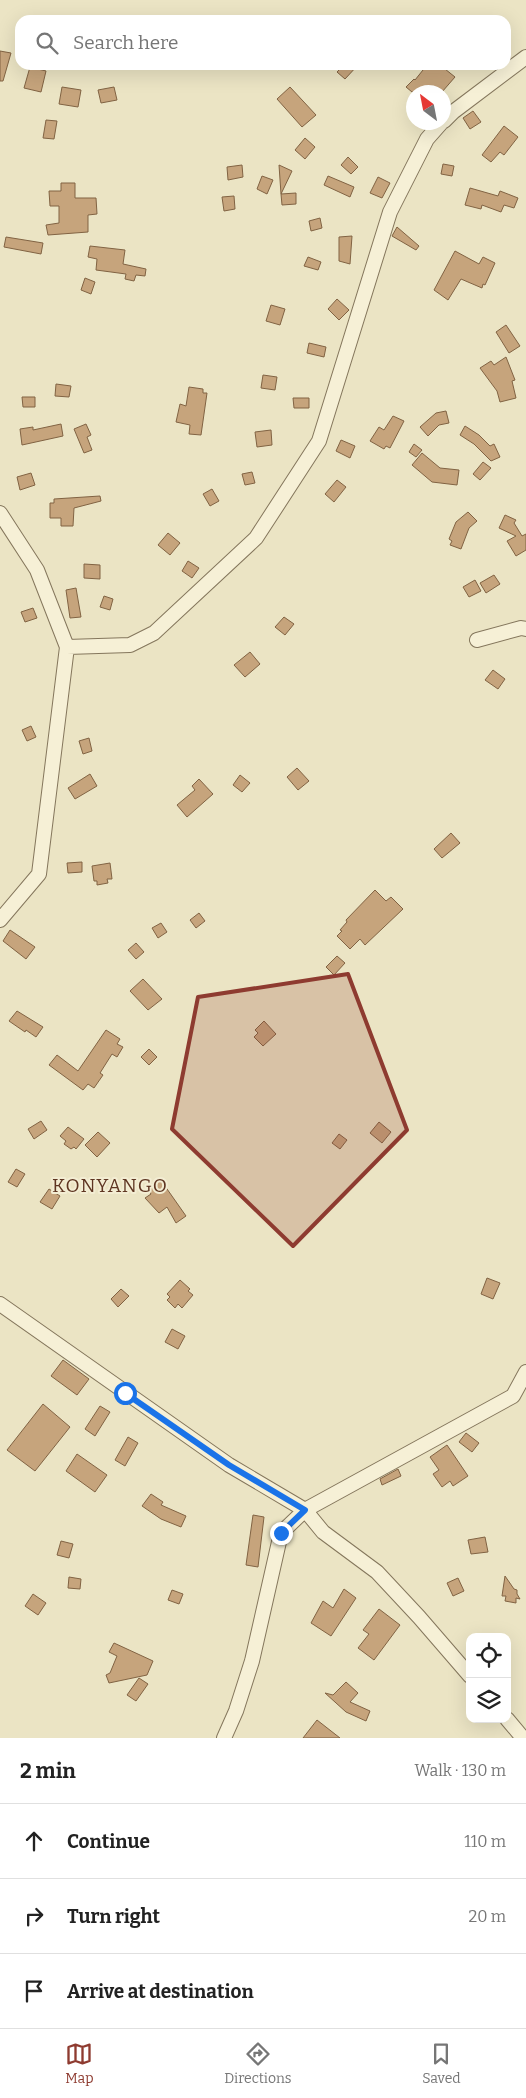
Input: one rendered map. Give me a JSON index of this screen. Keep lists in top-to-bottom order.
{
  "districts": ["KONYANGO"],
  "north": "top left",
  "page": {
    "search": "Search here",
    "heading": ["2 min", "Walk · 130 m"],
    "list": [
      ["Continue", "110 m"],
      ["Turn right", "20 m"],
      "Arrive at destination"
    ],
    "nav": ["Map", "Directions", "Saved"]
  }
}
